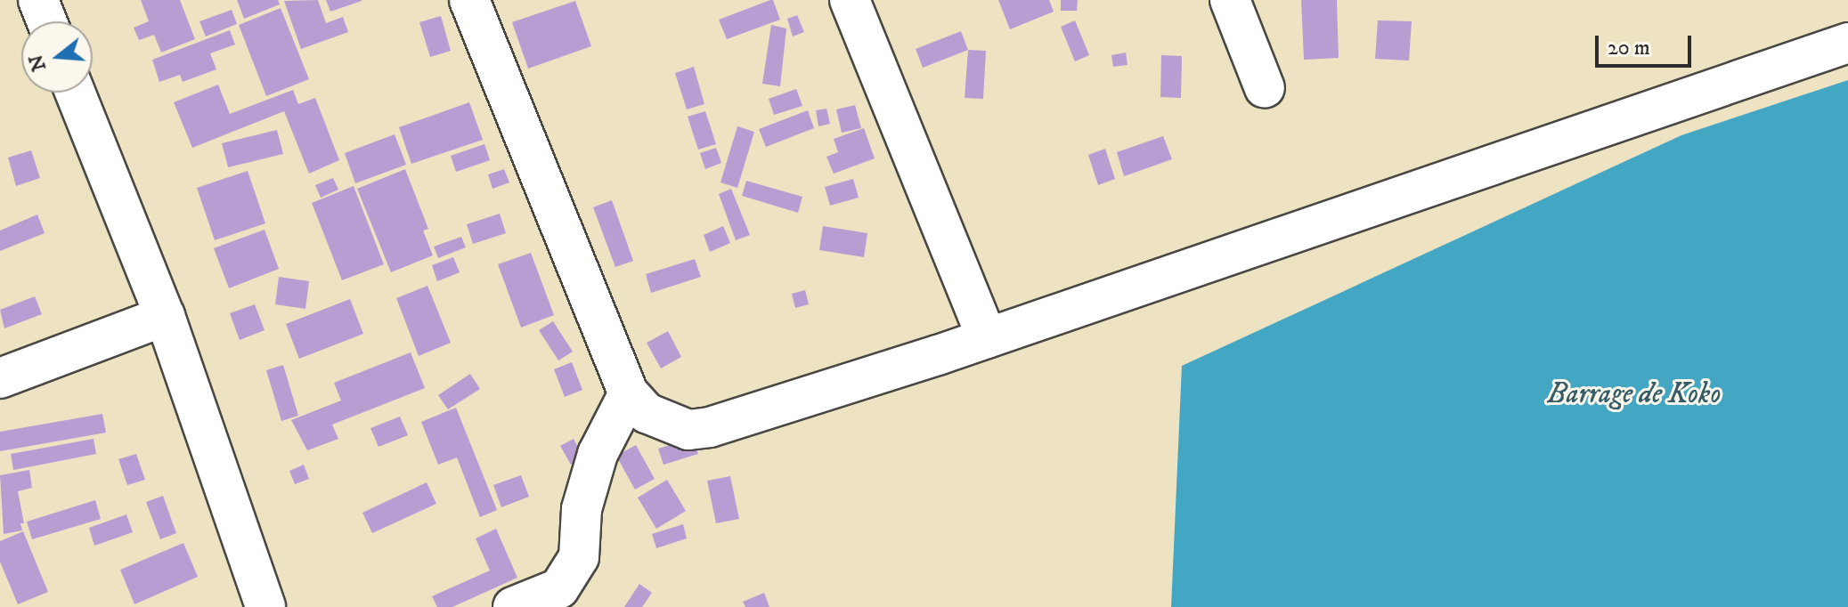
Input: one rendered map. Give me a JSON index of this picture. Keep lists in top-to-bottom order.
{
  "water": ["Barrage de Koko"],
  "scale_bar": "20 m",
  "north": "left"
}
